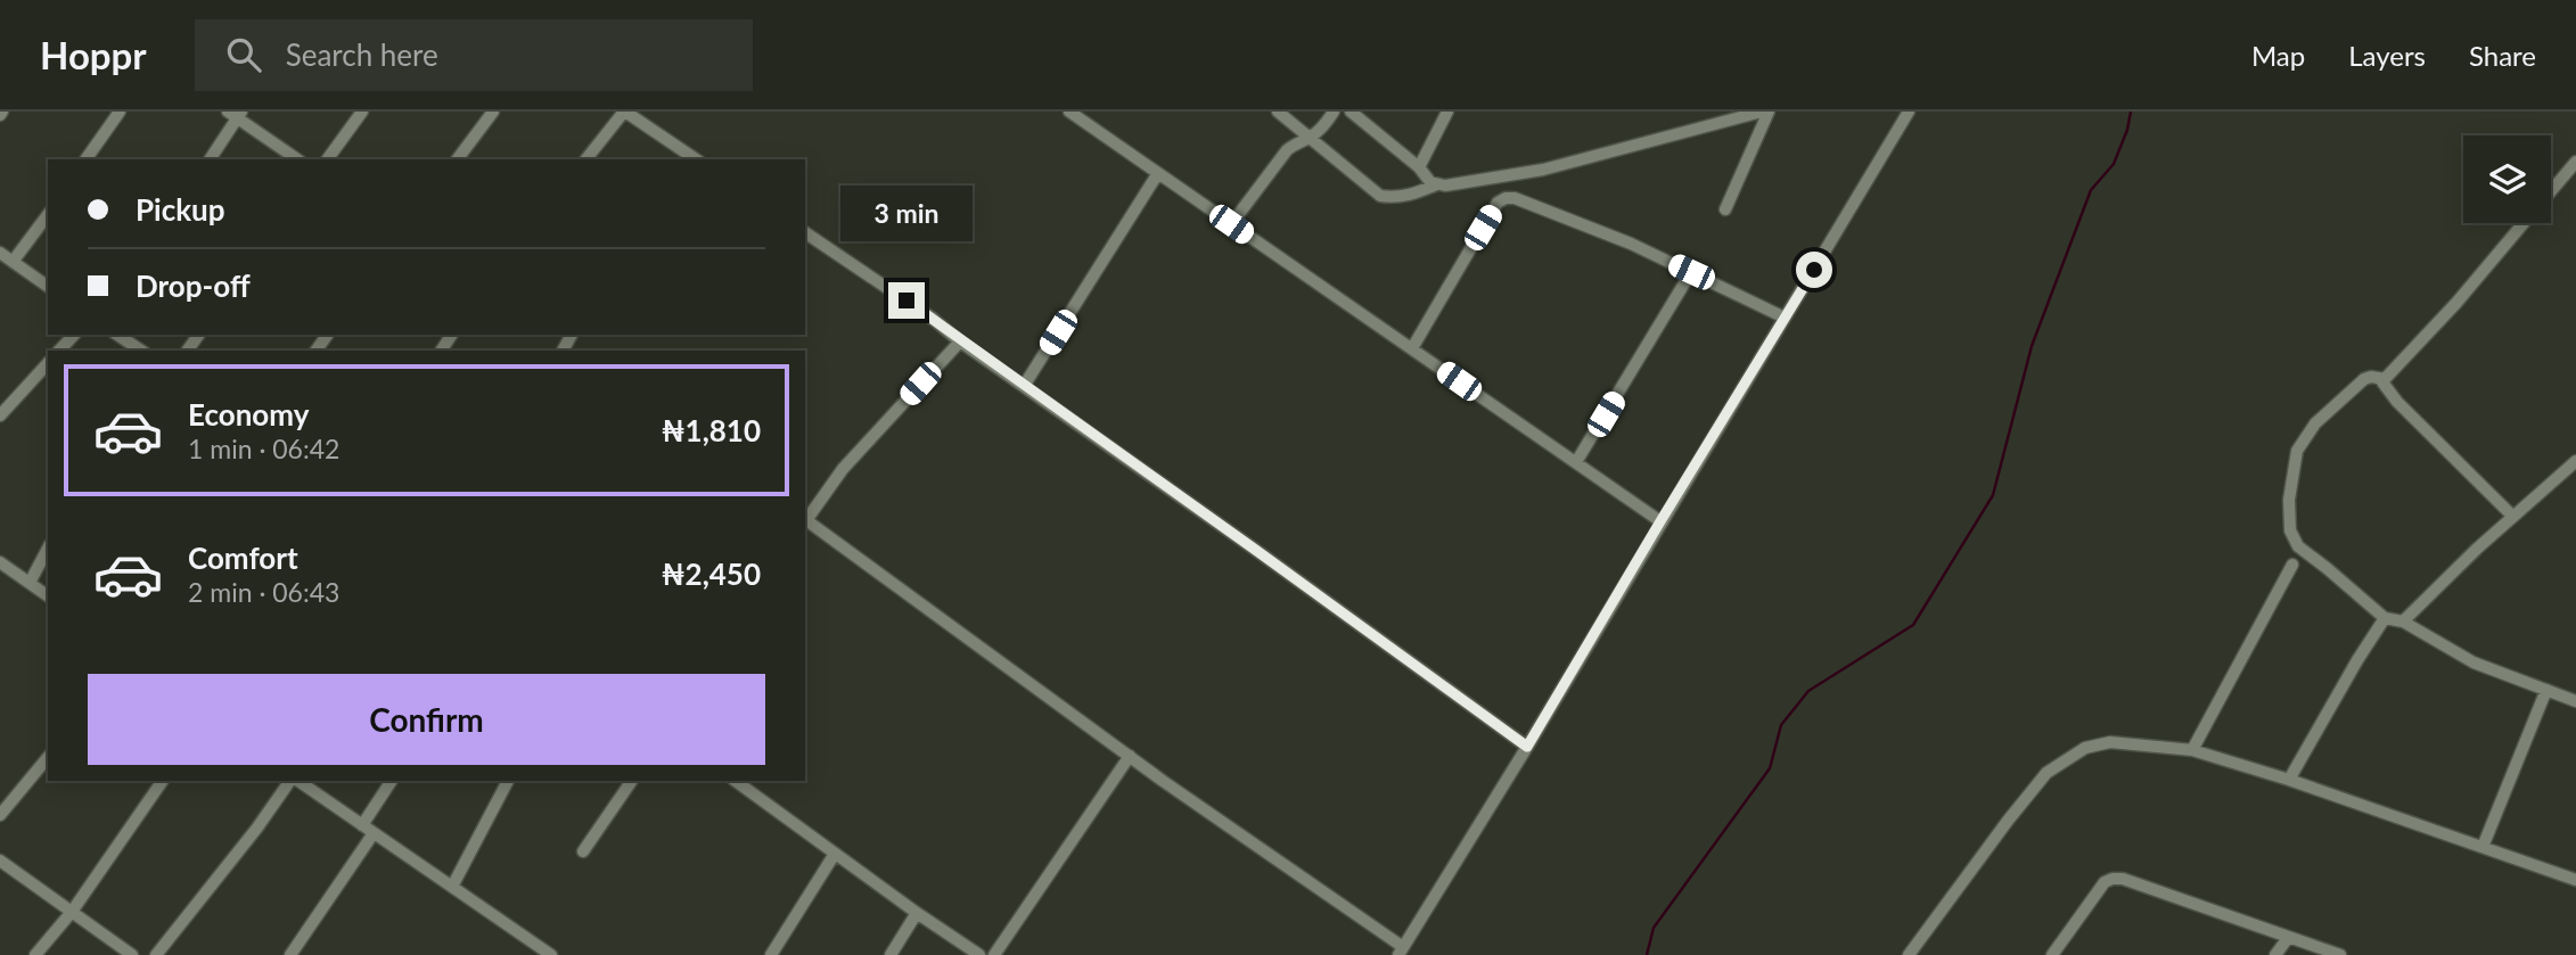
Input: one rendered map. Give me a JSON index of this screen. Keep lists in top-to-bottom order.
{
  "page": {
    "header": "Hoppr",
    "search": "Search here",
    "nav": ["Map", "Layers", "Share"],
    "banner": ["Pickup", "Drop-off"],
    "bubble": "3 min",
    "list": [
      {
        "name": "Economy",
        "note": "1 min · 06:42",
        "value": "₦1,810"
      },
      {
        "name": "Comfort",
        "note": "2 min · 06:43",
        "value": "₦2,450"
      }
    ],
    "buttons": "Confirm"
  }
}
